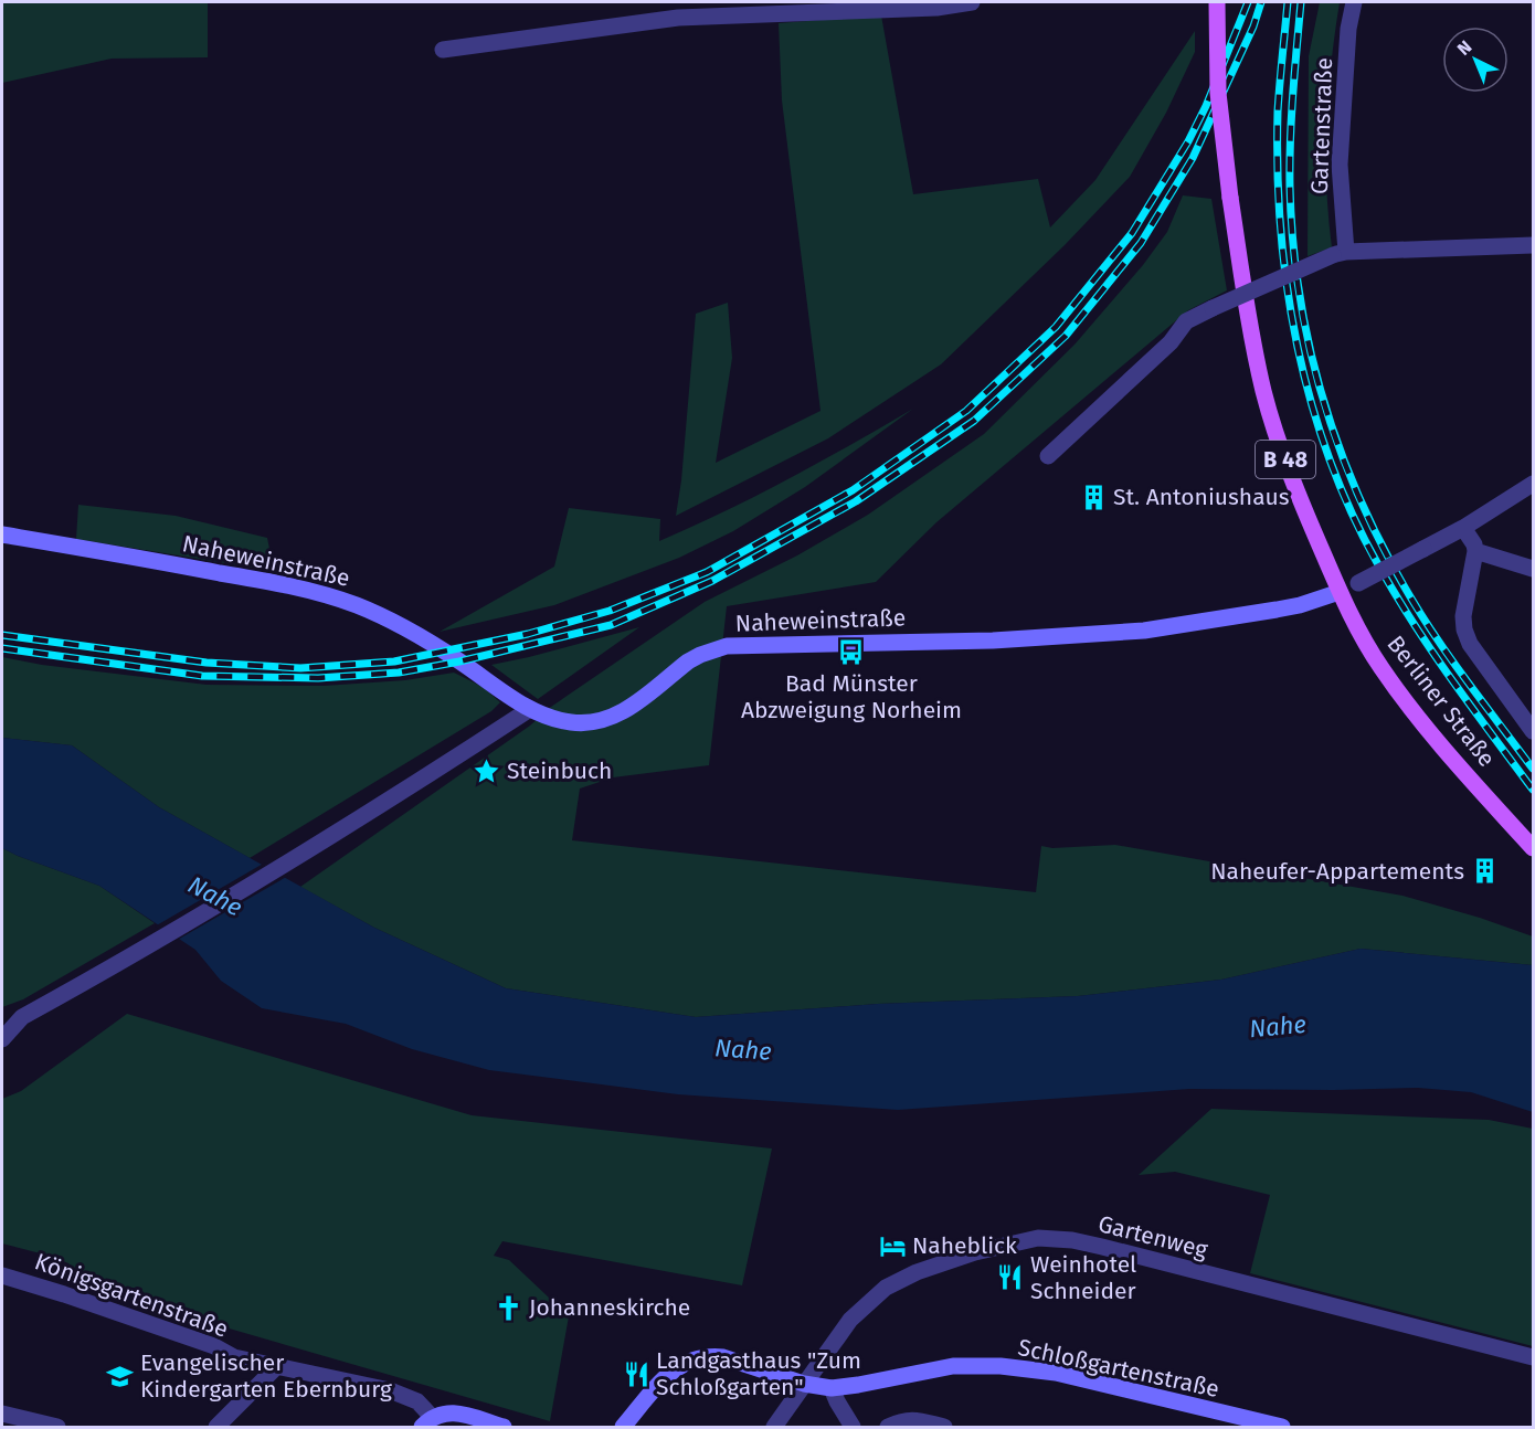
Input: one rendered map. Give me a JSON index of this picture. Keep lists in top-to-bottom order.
{
  "streets": {
    "main road": [
      "B 48",
      "Naheweinstraße",
      "Berliner Straße",
      "Schloßgartenstraße"
    ],
    "street": ["Gartenstraße", "Gartenweg", "Königsgartenstraße"]
  },
  "crossings": [
    ["B 48", "Naheweinstraße"],
    ["B 48", "Berliner Straße"],
    ["Naheweinstraße", "Berliner Straße"],
    ["Gartenweg", "Schloßgartenstraße"]
  ],
  "water": ["Nahe"],
  "places": {
    "building": ["St. Antoniushaus", "Naheufer-Appartements"],
    "bus stop": ["Bad Münster Abzweigung Norheim"],
    "place": ["Steinbuch"],
    "hotel": ["Naheblick"],
    "restaurant": ["Weinhotel Schneider", "Landgasthaus \"Zum Schloßgarten\""],
    "church": ["Johanneskirche"],
    "school or university": ["Evangelischer Kindergarten Ebernburg"]
  },
  "north": "top left"
}
